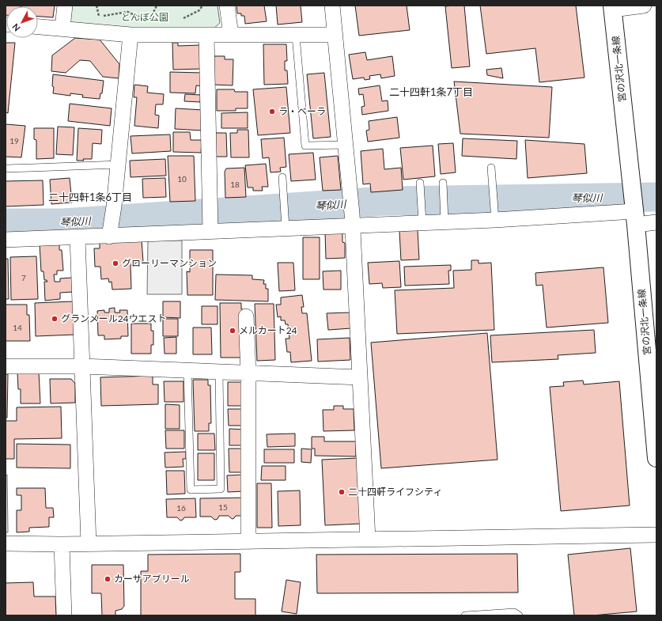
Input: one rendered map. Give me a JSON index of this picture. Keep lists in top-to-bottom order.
{
  "streets": {
    "main road": ["宮の沢北一条線"]
  },
  "districts": ["二十四軒1条7丁目", "二十四軒1条6丁目"],
  "water": ["琴似川"],
  "parks": ["とんぼ公園"],
  "places": [
    "ラ・ベーラ",
    "グローリーマンション",
    "グランメール24ウエスト",
    "メルカート24",
    "二十四軒ライフシティ",
    "カーサアブリール"
  ],
  "house_numbers": [
    "19",
    "10",
    "18",
    "7",
    "14",
    "15",
    "16"
  ],
  "north": "bottom left"
}
